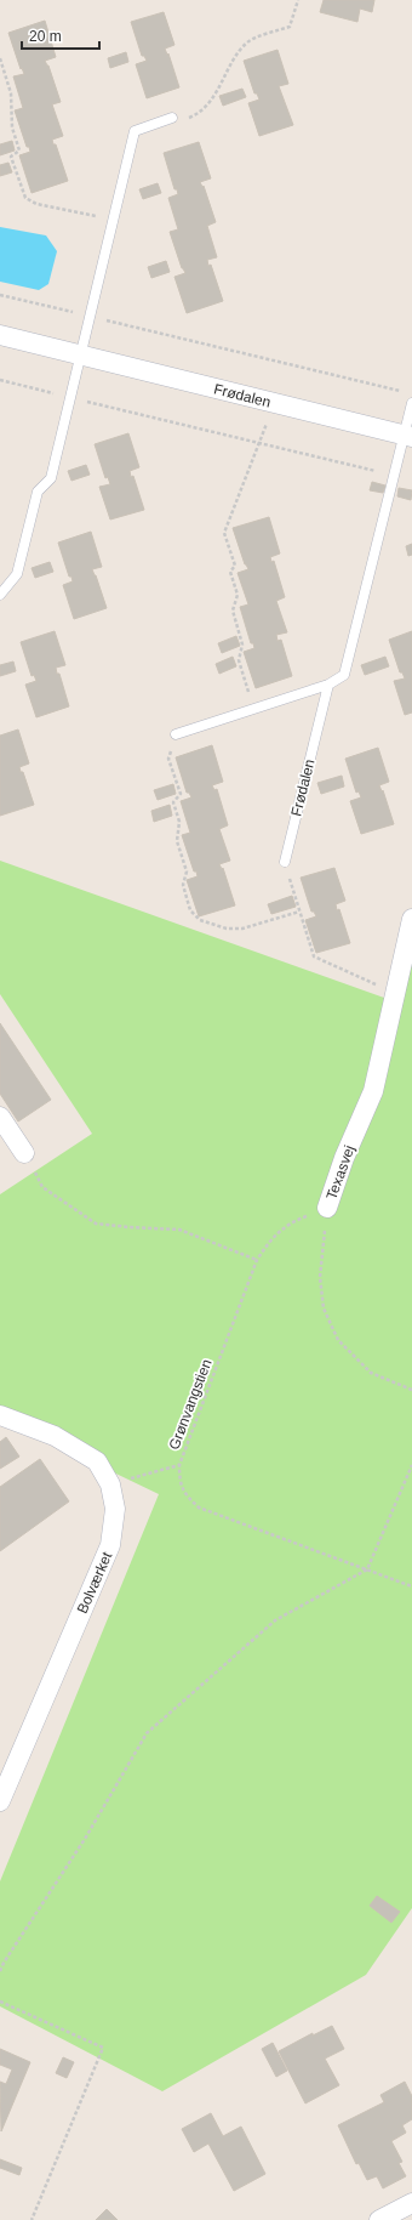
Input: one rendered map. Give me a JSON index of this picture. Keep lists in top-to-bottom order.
{
  "streets": {
    "street": ["Frødalen", "Texasvej", "Bolværket"],
    "path": ["Grønvangstien"]
  },
  "crossings": [
    ["Texasvej", "Grønvangstien"]
  ],
  "scale_bar": "20 m"
}
